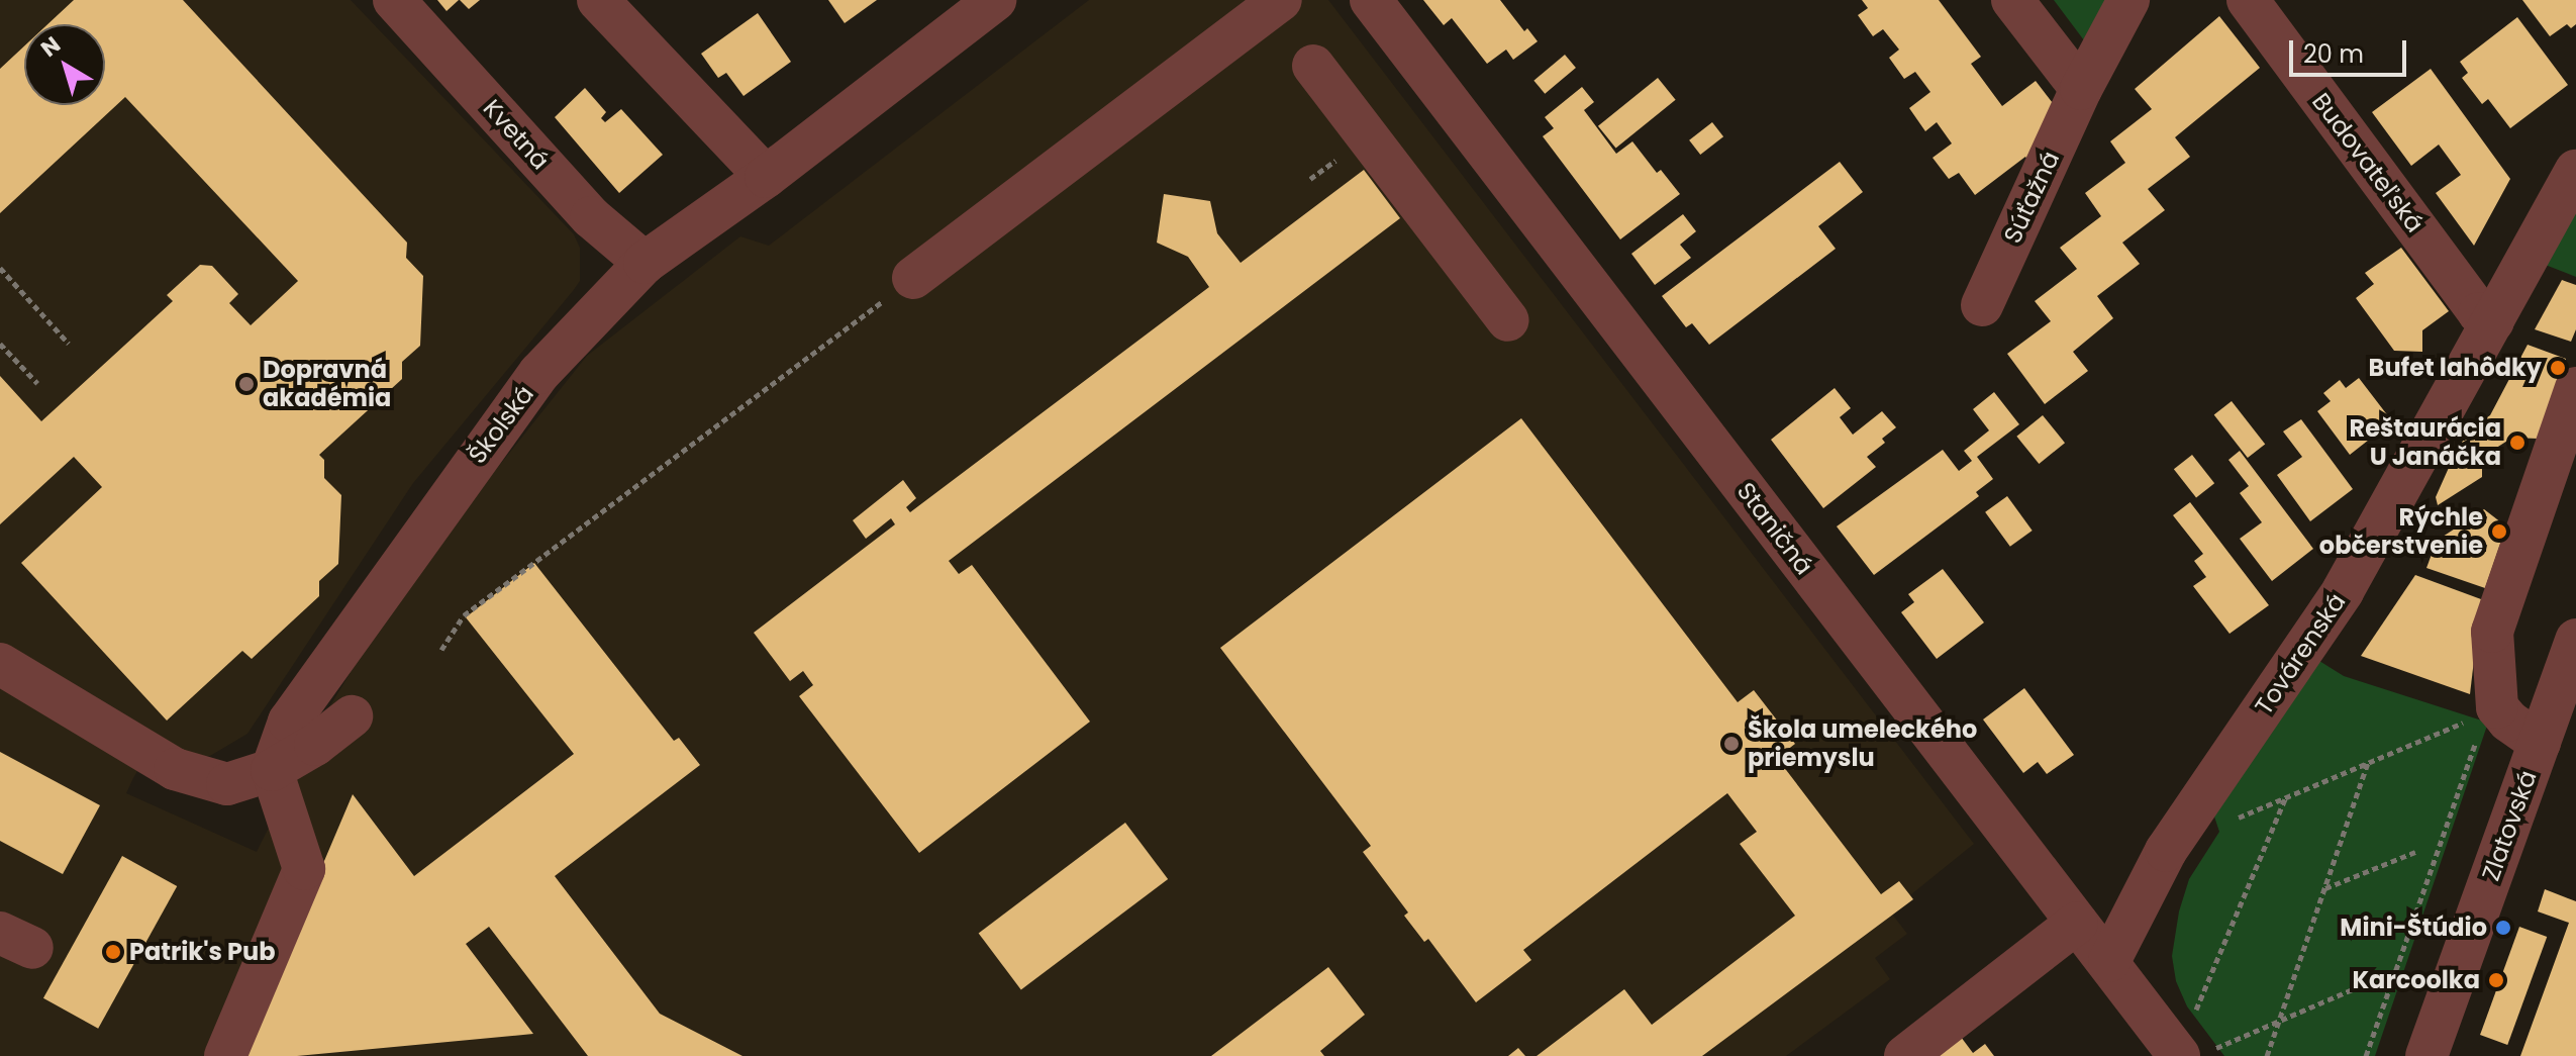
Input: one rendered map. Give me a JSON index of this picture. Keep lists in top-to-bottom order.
{
  "streets": {
    "street": [
      "Kvetná",
      "Budovateľská",
      "Súťažná",
      "Školská",
      "Staničná",
      "Továrenská",
      "Zlatovská"
    ]
  },
  "crossings": [
    ["Kvetná", "Školská"],
    ["Budovateľská", "Továrenská"],
    ["Staničná", "Továrenská"]
  ],
  "places": [
    "Bufet lahôdky",
    "Dopravná akadémia",
    "Reštaurácia U Janáčka",
    "Rýchle občerstvenie",
    "Škola umeleckého priemyslu",
    "Mini-Štúdio",
    "Patrik's Pub",
    "Karcoolka"
  ],
  "scale_bar": "20 m",
  "north": "top left"
}
